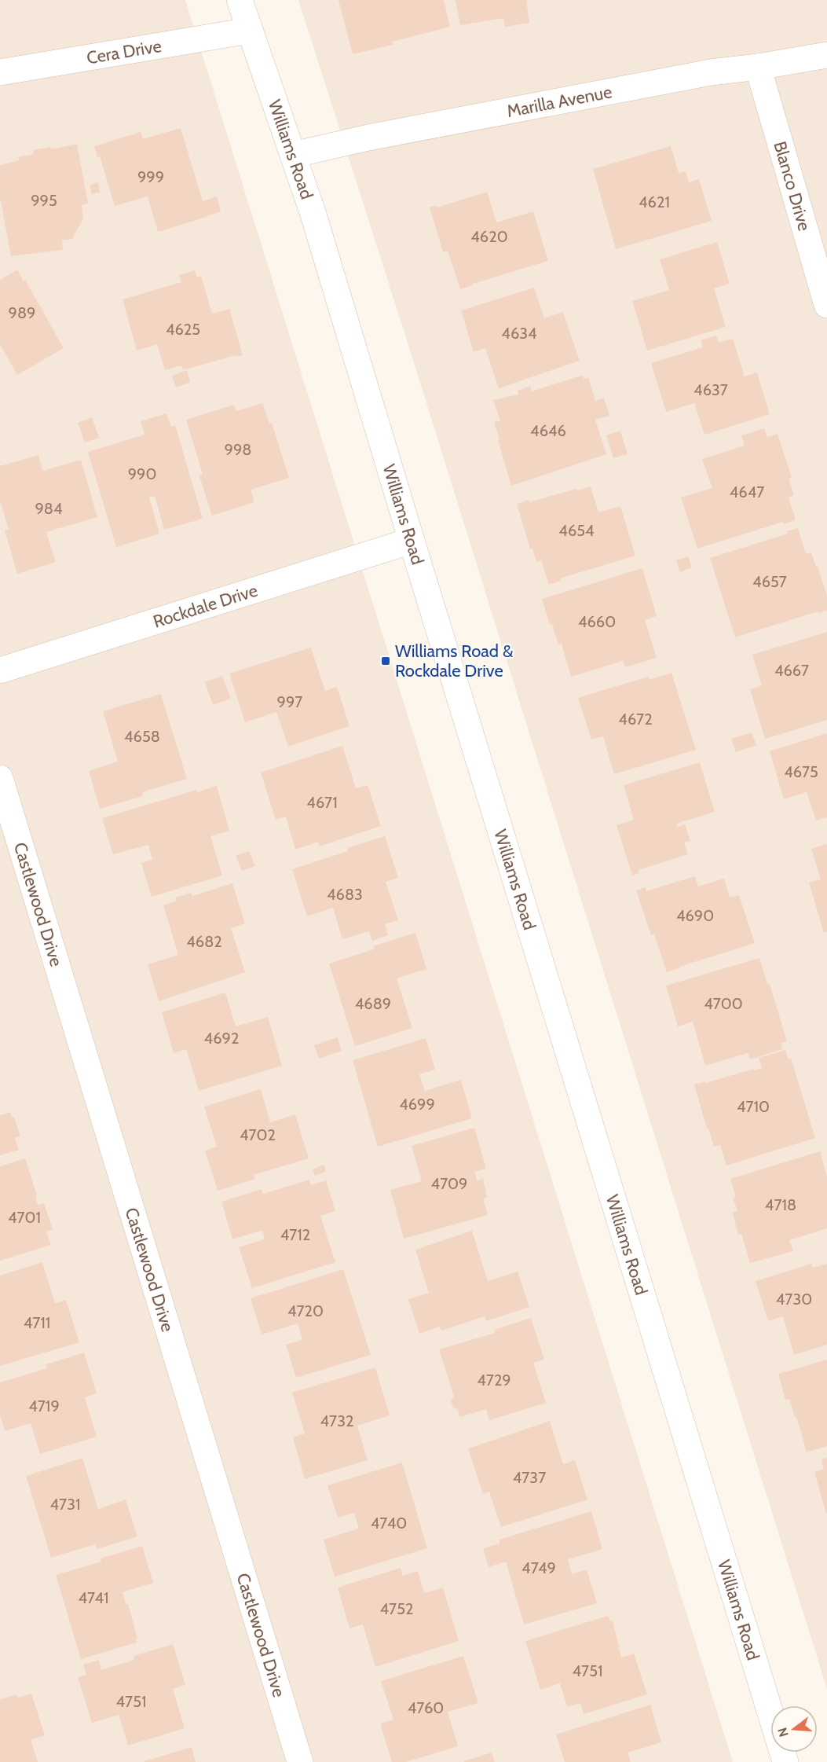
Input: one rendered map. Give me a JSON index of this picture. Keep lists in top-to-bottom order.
{
  "streets": {
    "street": [
      "Cera Drive",
      "Marilla Avenue",
      "Williams Road",
      "Blanco Drive",
      "Rockdale Drive",
      "Castlewood Drive"
    ]
  },
  "crossings": [
    ["Cera Drive", "Williams Road"],
    ["Marilla Avenue", "Williams Road"],
    ["Marilla Avenue", "Blanco Drive"],
    ["Williams Road", "Rockdale Drive"]
  ],
  "places": {
    "transit": ["Williams Road & Rockdale Drive"]
  },
  "house_numbers": [
    "999",
    "995",
    "4621",
    "4620",
    "989",
    "4625",
    "4634",
    "4637",
    "4646",
    "998",
    "990",
    "4647",
    "984",
    "4654",
    "4657",
    "4660",
    "4667",
    "997",
    "4672",
    "4658",
    "4675",
    "4671",
    "4683",
    "4690",
    "4682",
    "4689",
    "4700",
    "4692",
    "4699",
    "4710",
    "4702",
    "4709",
    "4718",
    "4701",
    "4712",
    "4730",
    "4720",
    "4711",
    "4729",
    "4719",
    "4732",
    "4737",
    "4731",
    "4740",
    "4749",
    "4741",
    "4752",
    "4751",
    "4751",
    "4760"
  ],
  "north": "left"
}
